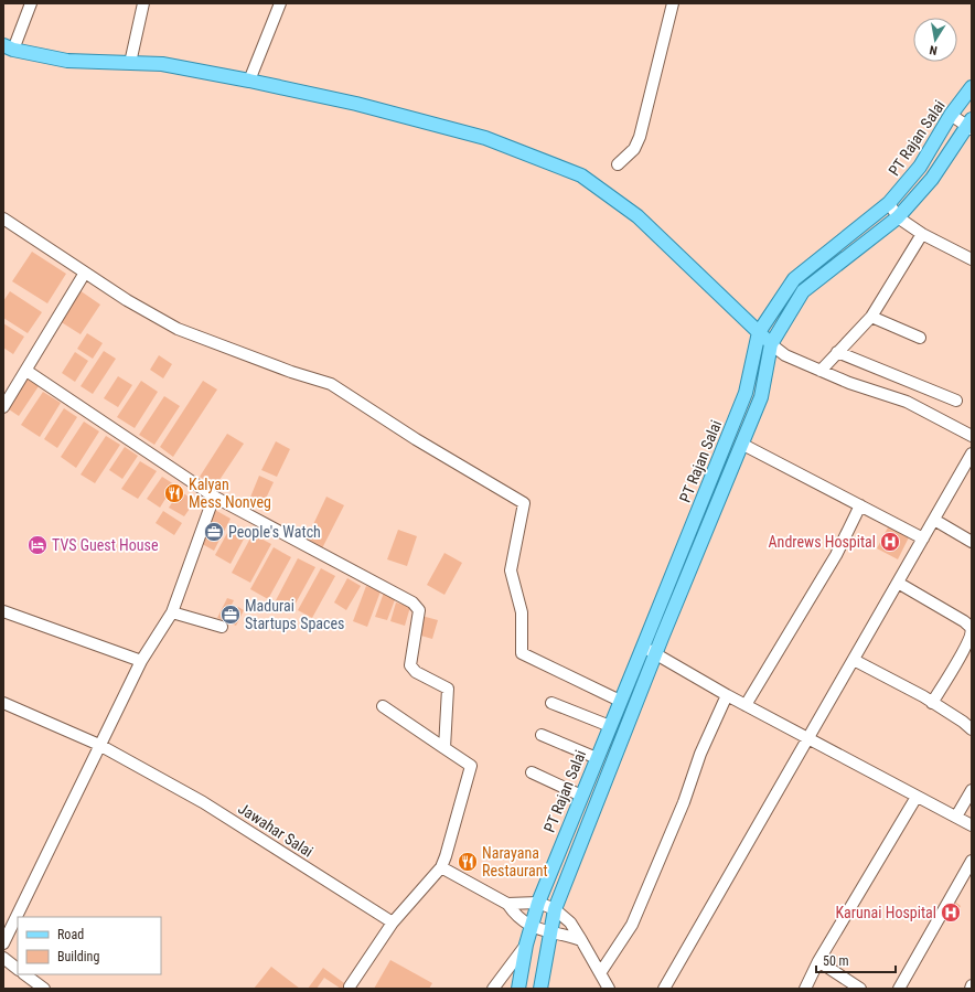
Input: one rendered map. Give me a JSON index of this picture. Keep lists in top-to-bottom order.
{
  "streets": {
    "main road": ["PT Rajan Salai"],
    "street": ["Jawahar Salai"]
  },
  "places": {
    "restaurant": ["Kalyan Mess Nonveg", "Narayana Restaurant"],
    "office": ["People's Watch", "Madurai Startups Spaces"],
    "hospital": ["Andrews Hospital", "Karunai Hospital"],
    "hotel": ["TVS Guest House"]
  },
  "legend": ["Road", "Building"],
  "scale_bar": "50 m",
  "north": "bottom"
}
